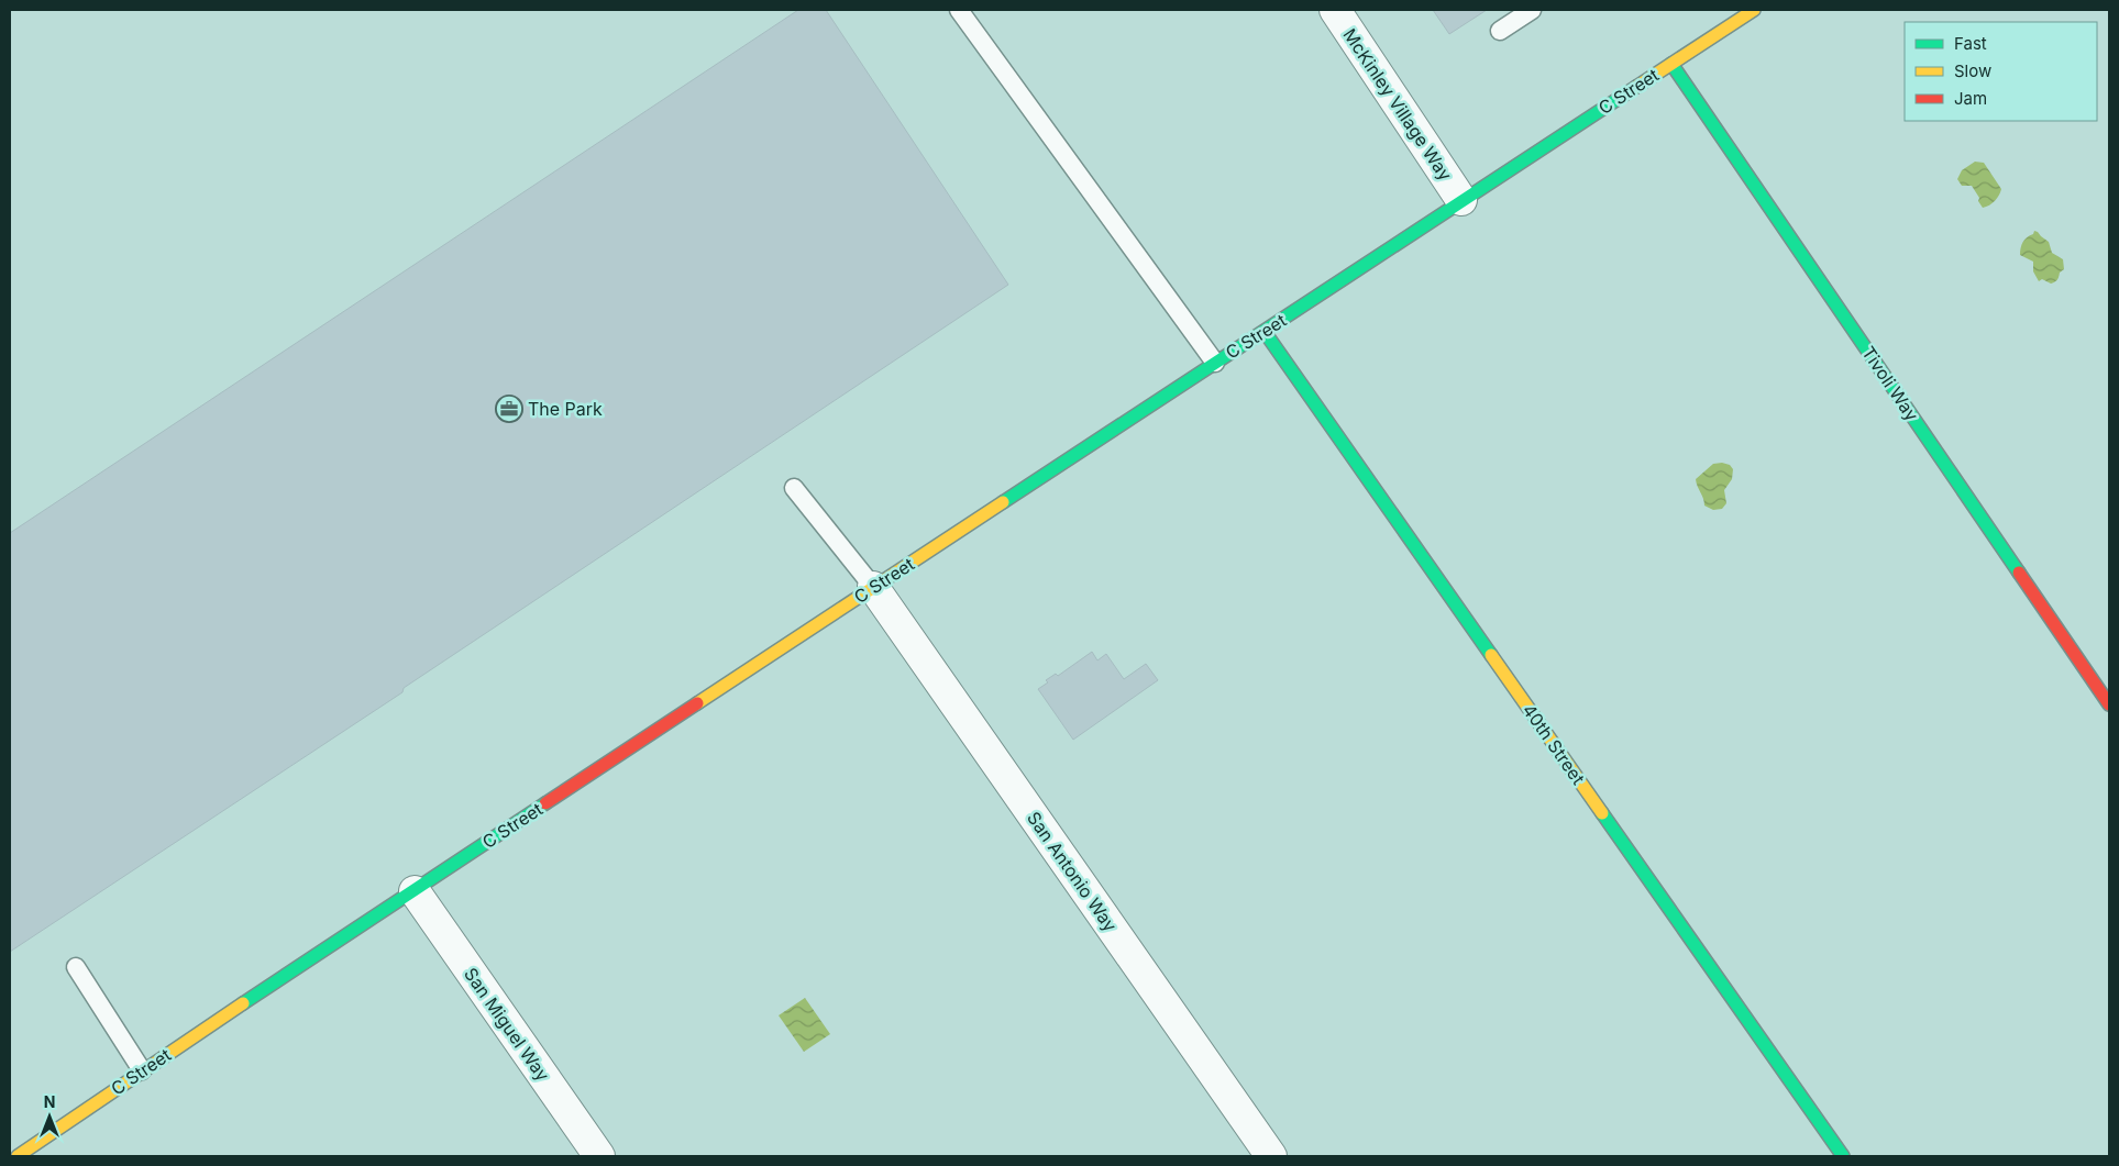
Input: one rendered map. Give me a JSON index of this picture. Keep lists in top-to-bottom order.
{
  "streets": {
    "street": [
      "C Street",
      "McKinley Village Way",
      "Tivoli Way",
      "40th Street",
      "San Antonio Way",
      "San Miguel Way"
    ]
  },
  "crossings": [
    ["C Street", "McKinley Village Way"],
    ["C Street", "Tivoli Way"],
    ["C Street", "40th Street"],
    ["C Street", "San Antonio Way"],
    ["C Street", "San Miguel Way"]
  ],
  "places": {
    "office": ["The Park"]
  },
  "legend": ["Fast", "Slow", "Jam"],
  "north": "top"
}
